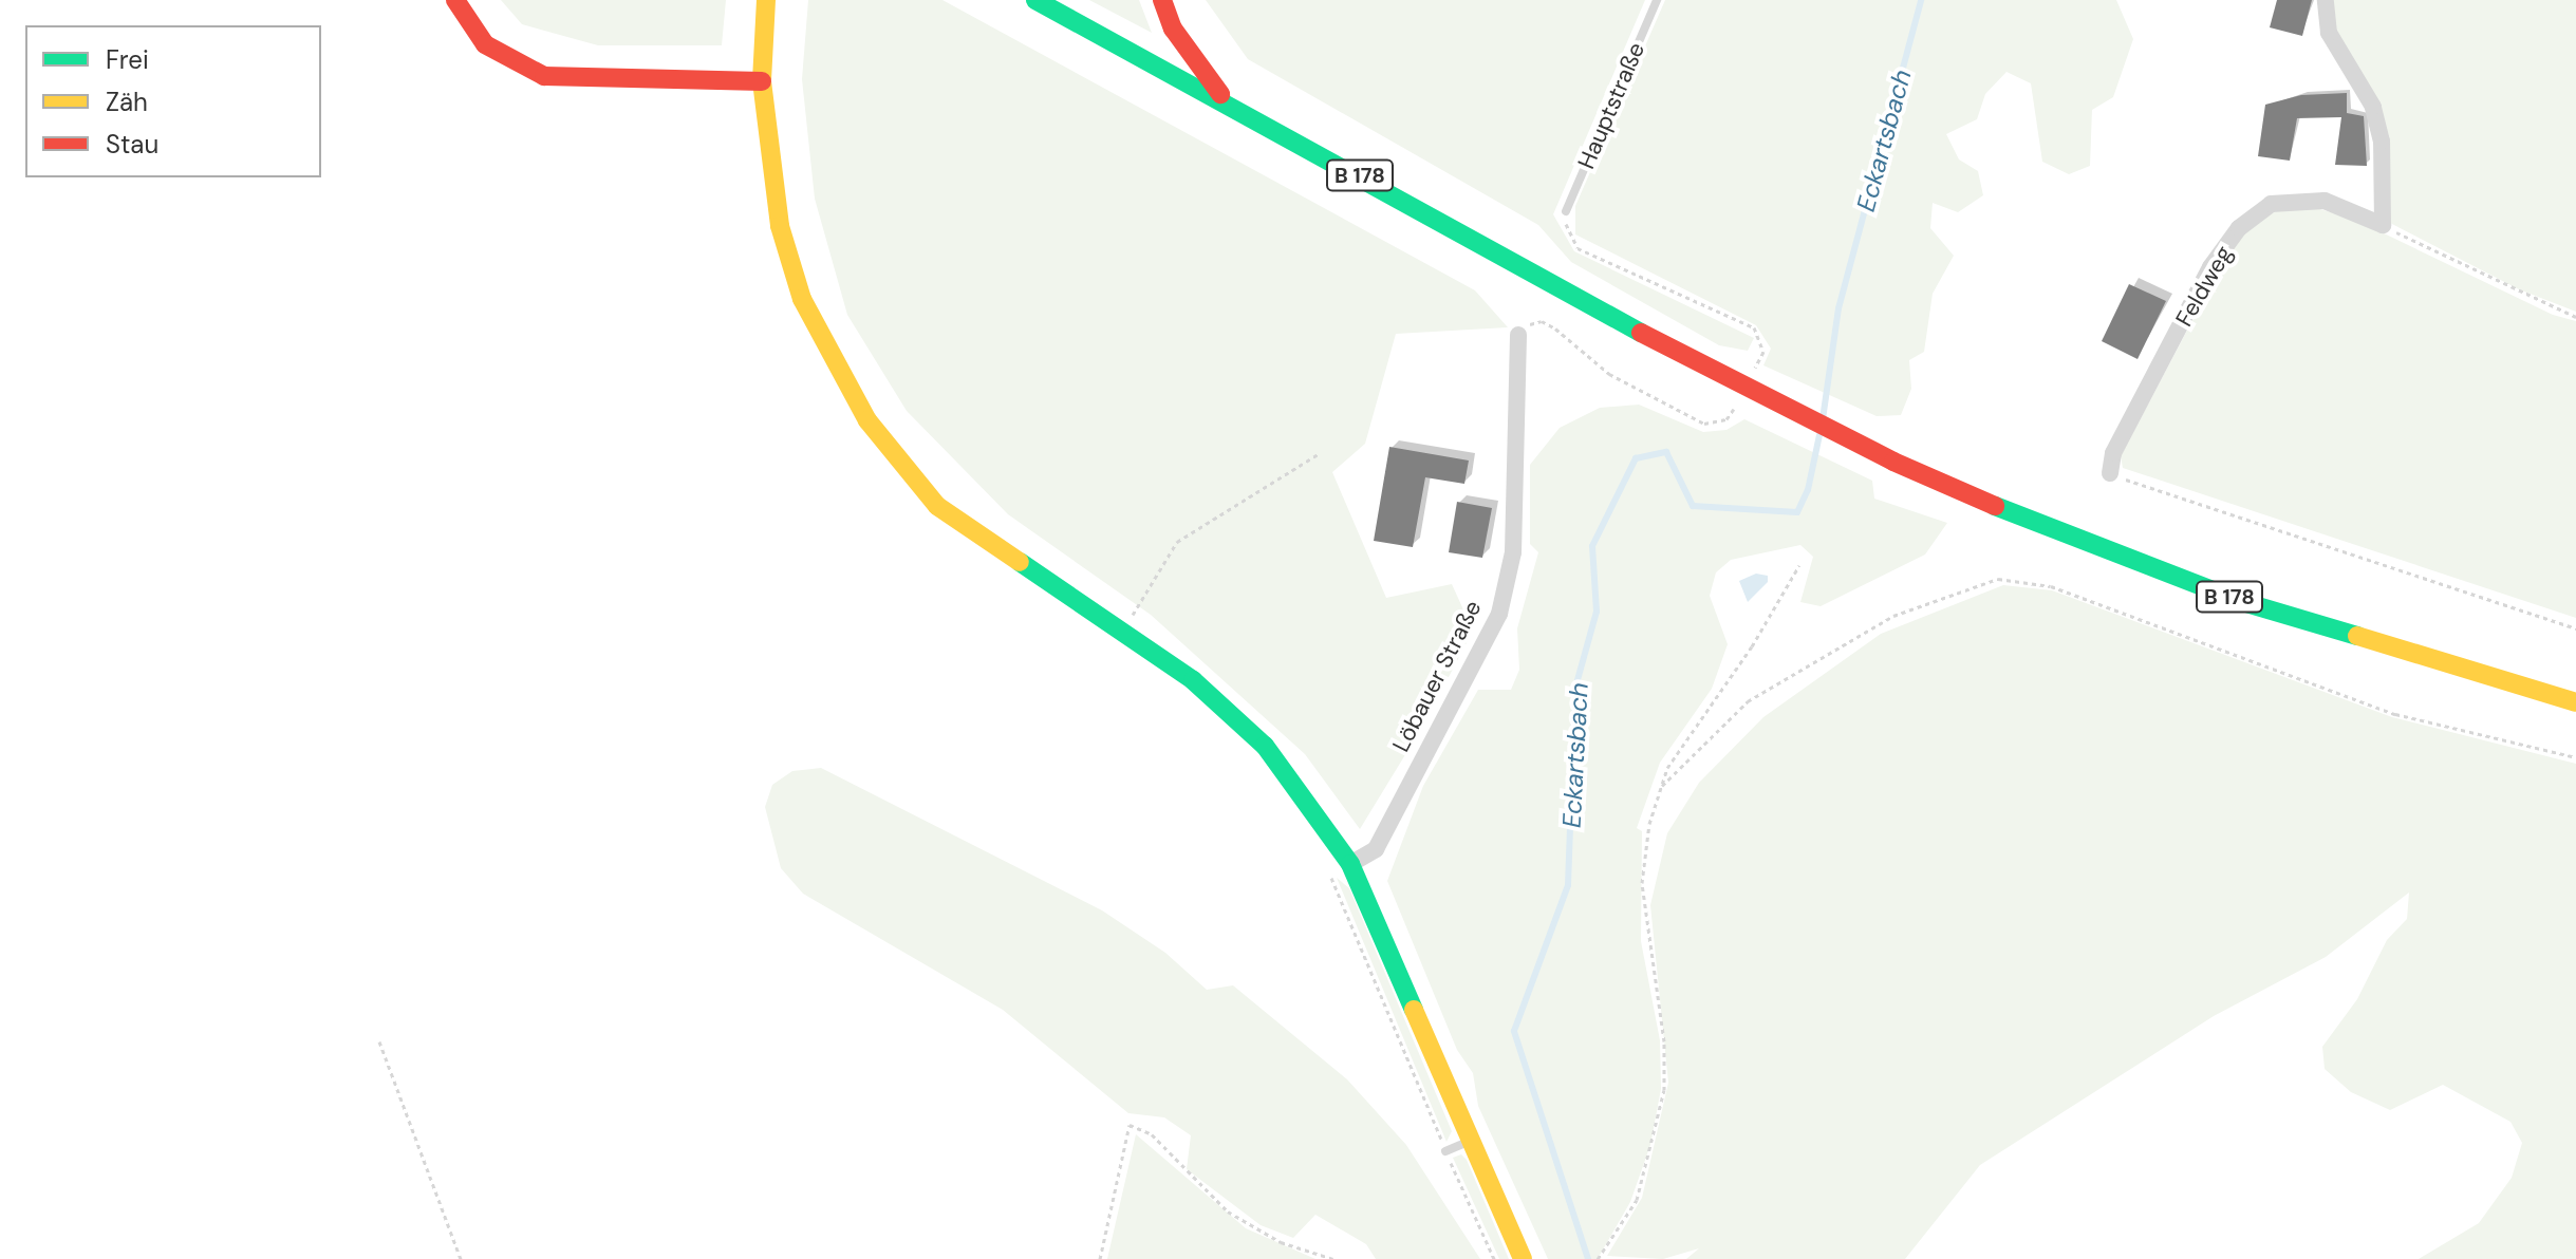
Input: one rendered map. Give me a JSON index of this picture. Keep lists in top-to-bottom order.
{
  "streets": {
    "main road": ["B 178"],
    "street": ["Feldweg", "Löbauer Straße"],
    "lane": ["Hauptstraße"]
  },
  "water": ["Eckartsbach"],
  "legend": ["Frei", "Zäh", "Stau"]
}
